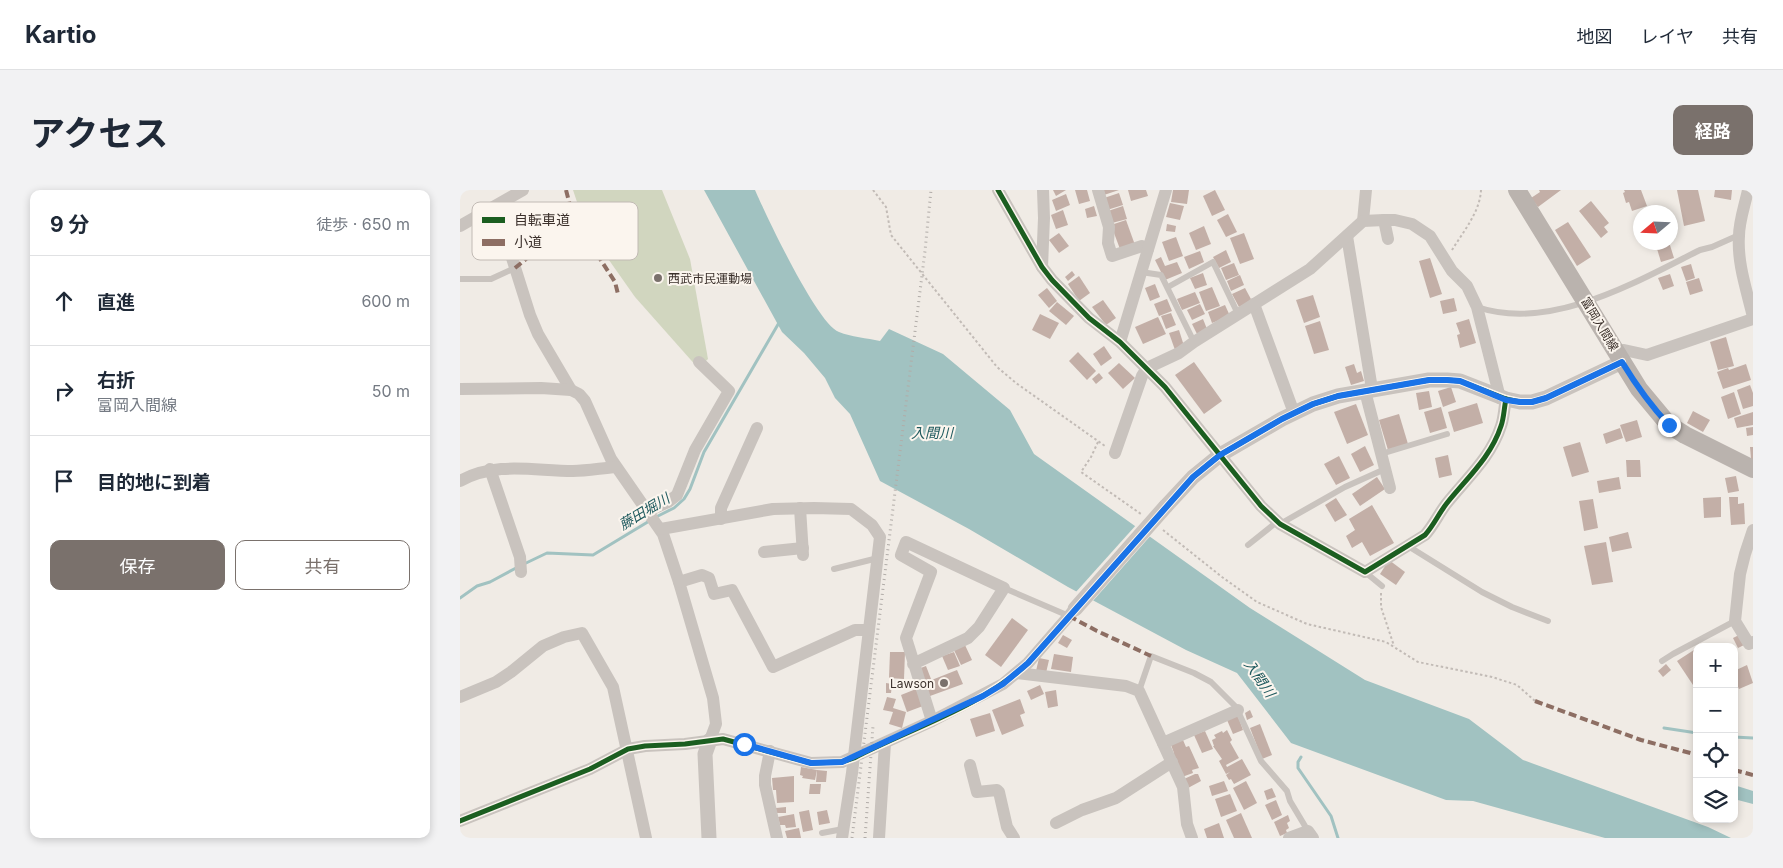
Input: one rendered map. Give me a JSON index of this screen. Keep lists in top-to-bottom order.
{
  "streets": {
    "main road": ["富岡入間線"]
  },
  "water": ["入間川", "藤田堀川"],
  "places": ["西武市民運動場", "Lawson"],
  "legend": ["自転車道", "小道"],
  "north": "left",
  "page": {
    "header": "Kartio",
    "nav": ["地図", "レイヤ", "共有"],
    "title": "アクセス",
    "buttons": [
      "経路",
      ["保存", "共有"]
    ],
    "heading": ["9 分", "徒歩 · 650 m"],
    "list": [
      ["直進", "600 m"],
      ["右折", "富岡入間線", "50 m"],
      "目的地に到着"
    ],
    "map_buttons": ["+", "−"]
  }
}
